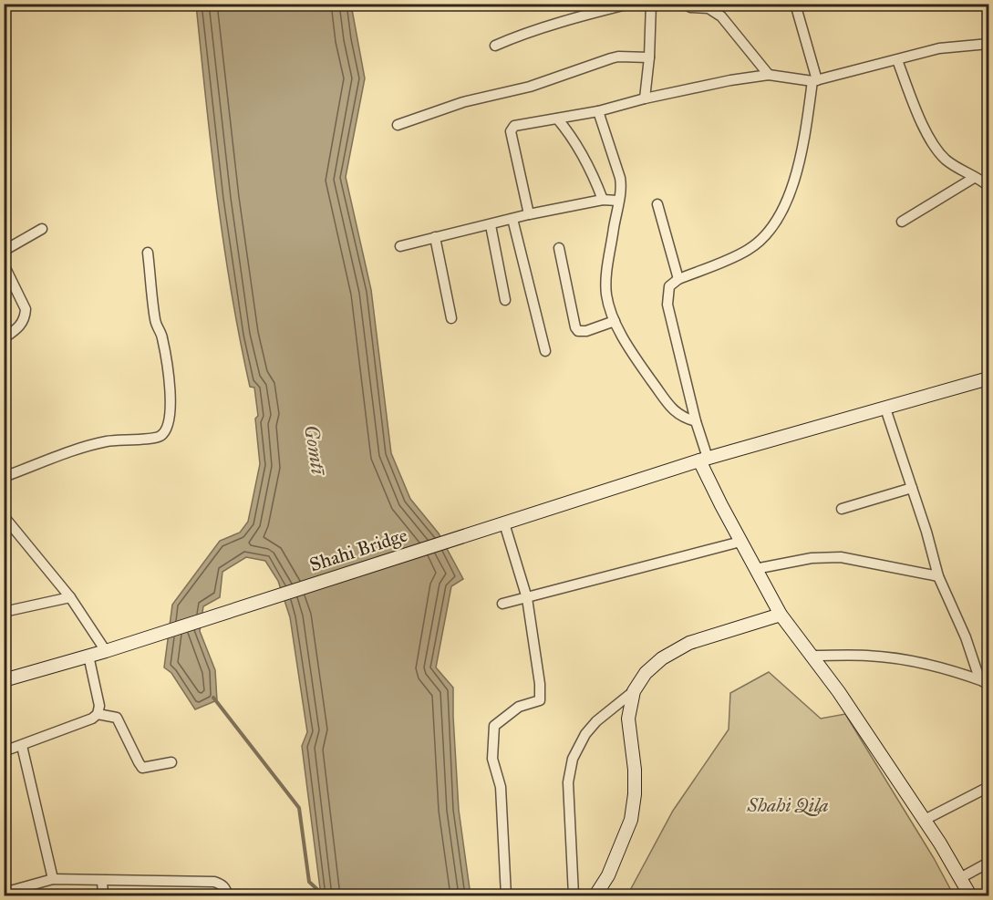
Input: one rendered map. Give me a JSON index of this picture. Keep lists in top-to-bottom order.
{
  "streets": {
    "street": ["Shahi Bridge"]
  },
  "water": ["Gomtī"],
  "parks": ["Shahi Qila"]
}
